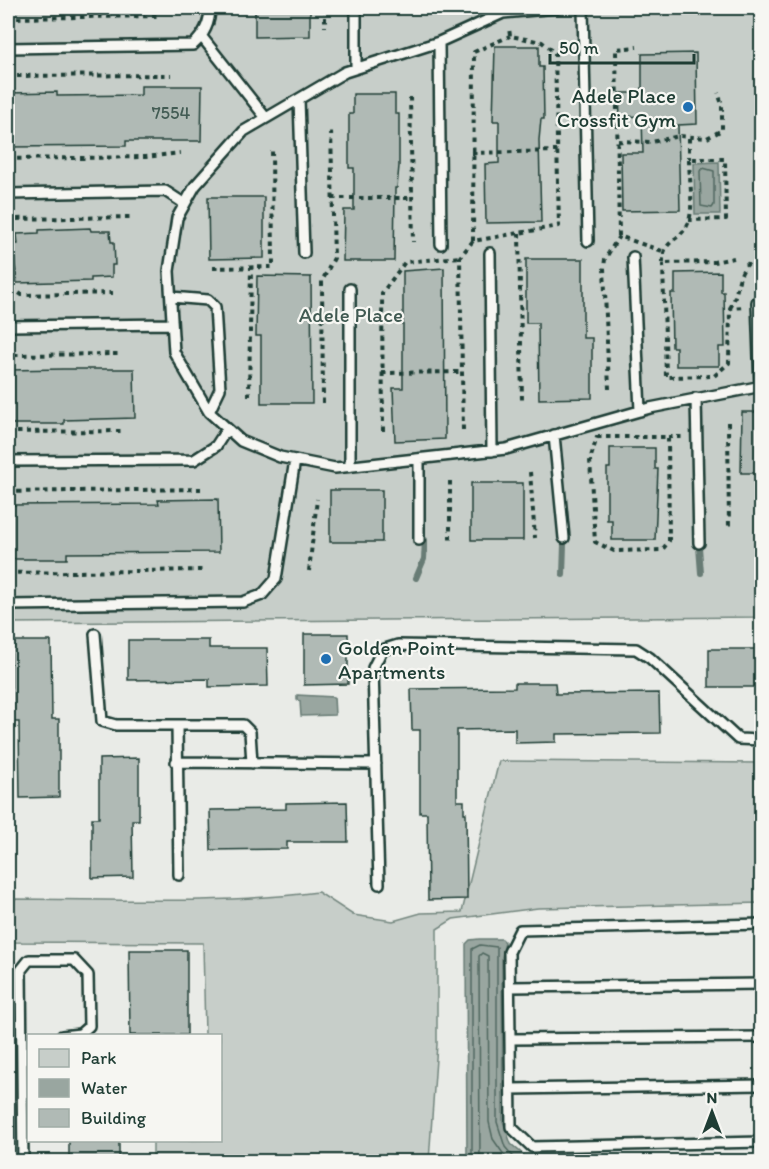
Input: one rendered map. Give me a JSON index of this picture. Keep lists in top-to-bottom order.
{
  "parks": ["Adele Place"],
  "places": ["Adele Place Crossfit Gym", "Golden Point Apartments"],
  "house_numbers": ["7554"],
  "legend": ["Park", "Water", "Building"],
  "scale_bar": "50 m",
  "north": "top"
}
